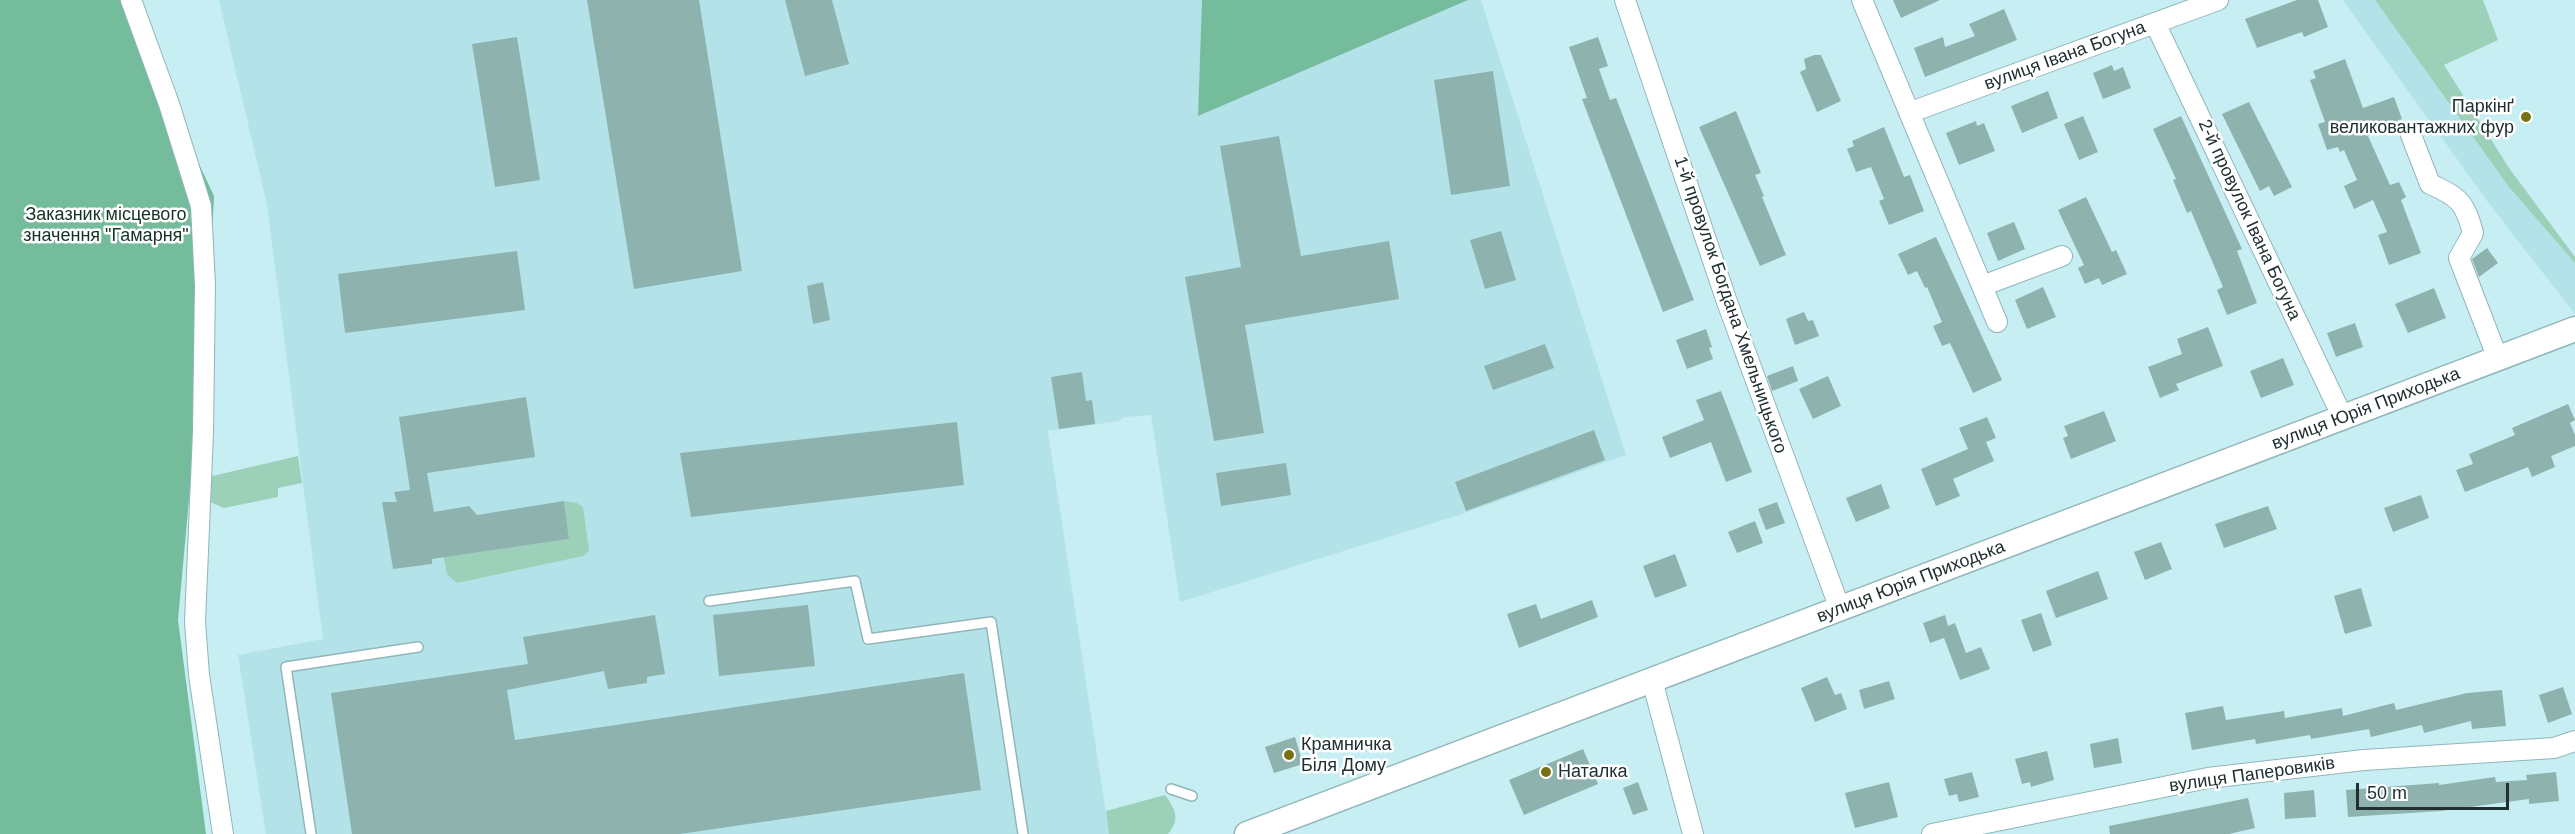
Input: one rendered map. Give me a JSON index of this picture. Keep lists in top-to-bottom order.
{
  "streets": {
    "street": [
      "вулиця Івана Богуна",
      "2-й провулок Івана Богуна",
      "1-й провулок Богдана Хмельницького",
      "вулиця Юрія Приходька",
      "вулиця Паперовиків"
    ]
  },
  "crossings": [
    ["вулиця Івана Богуна", "2-й провулок Івана Богуна"],
    ["2-й провулок Івана Богуна", "вулиця Юрія Приходька"],
    ["1-й провулок Богдана Хмельницького", "вулиця Юрія Приходька"]
  ],
  "parks": ["Заказник місцевого значення \"Гамарня\""],
  "places": ["Паркінґ великовантажних фур", "Крамничка Біля Дому", "Наталка"],
  "scale_bar": "50 m"
}
